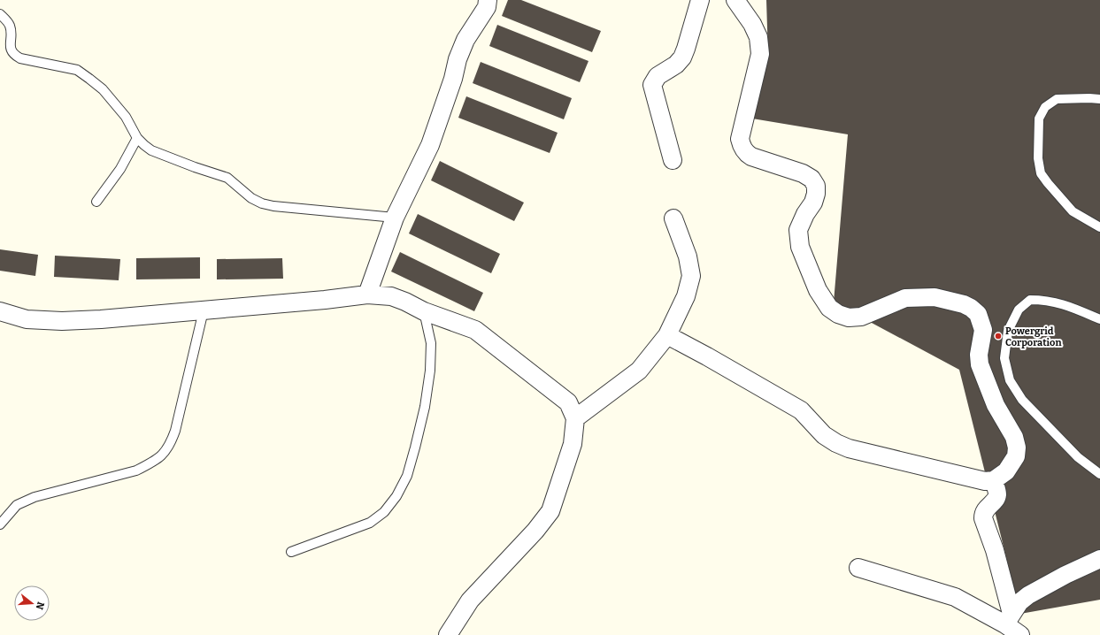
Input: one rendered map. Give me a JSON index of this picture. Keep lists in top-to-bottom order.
{
  "places": ["Powergrid Corporation"],
  "north": "right"
}
